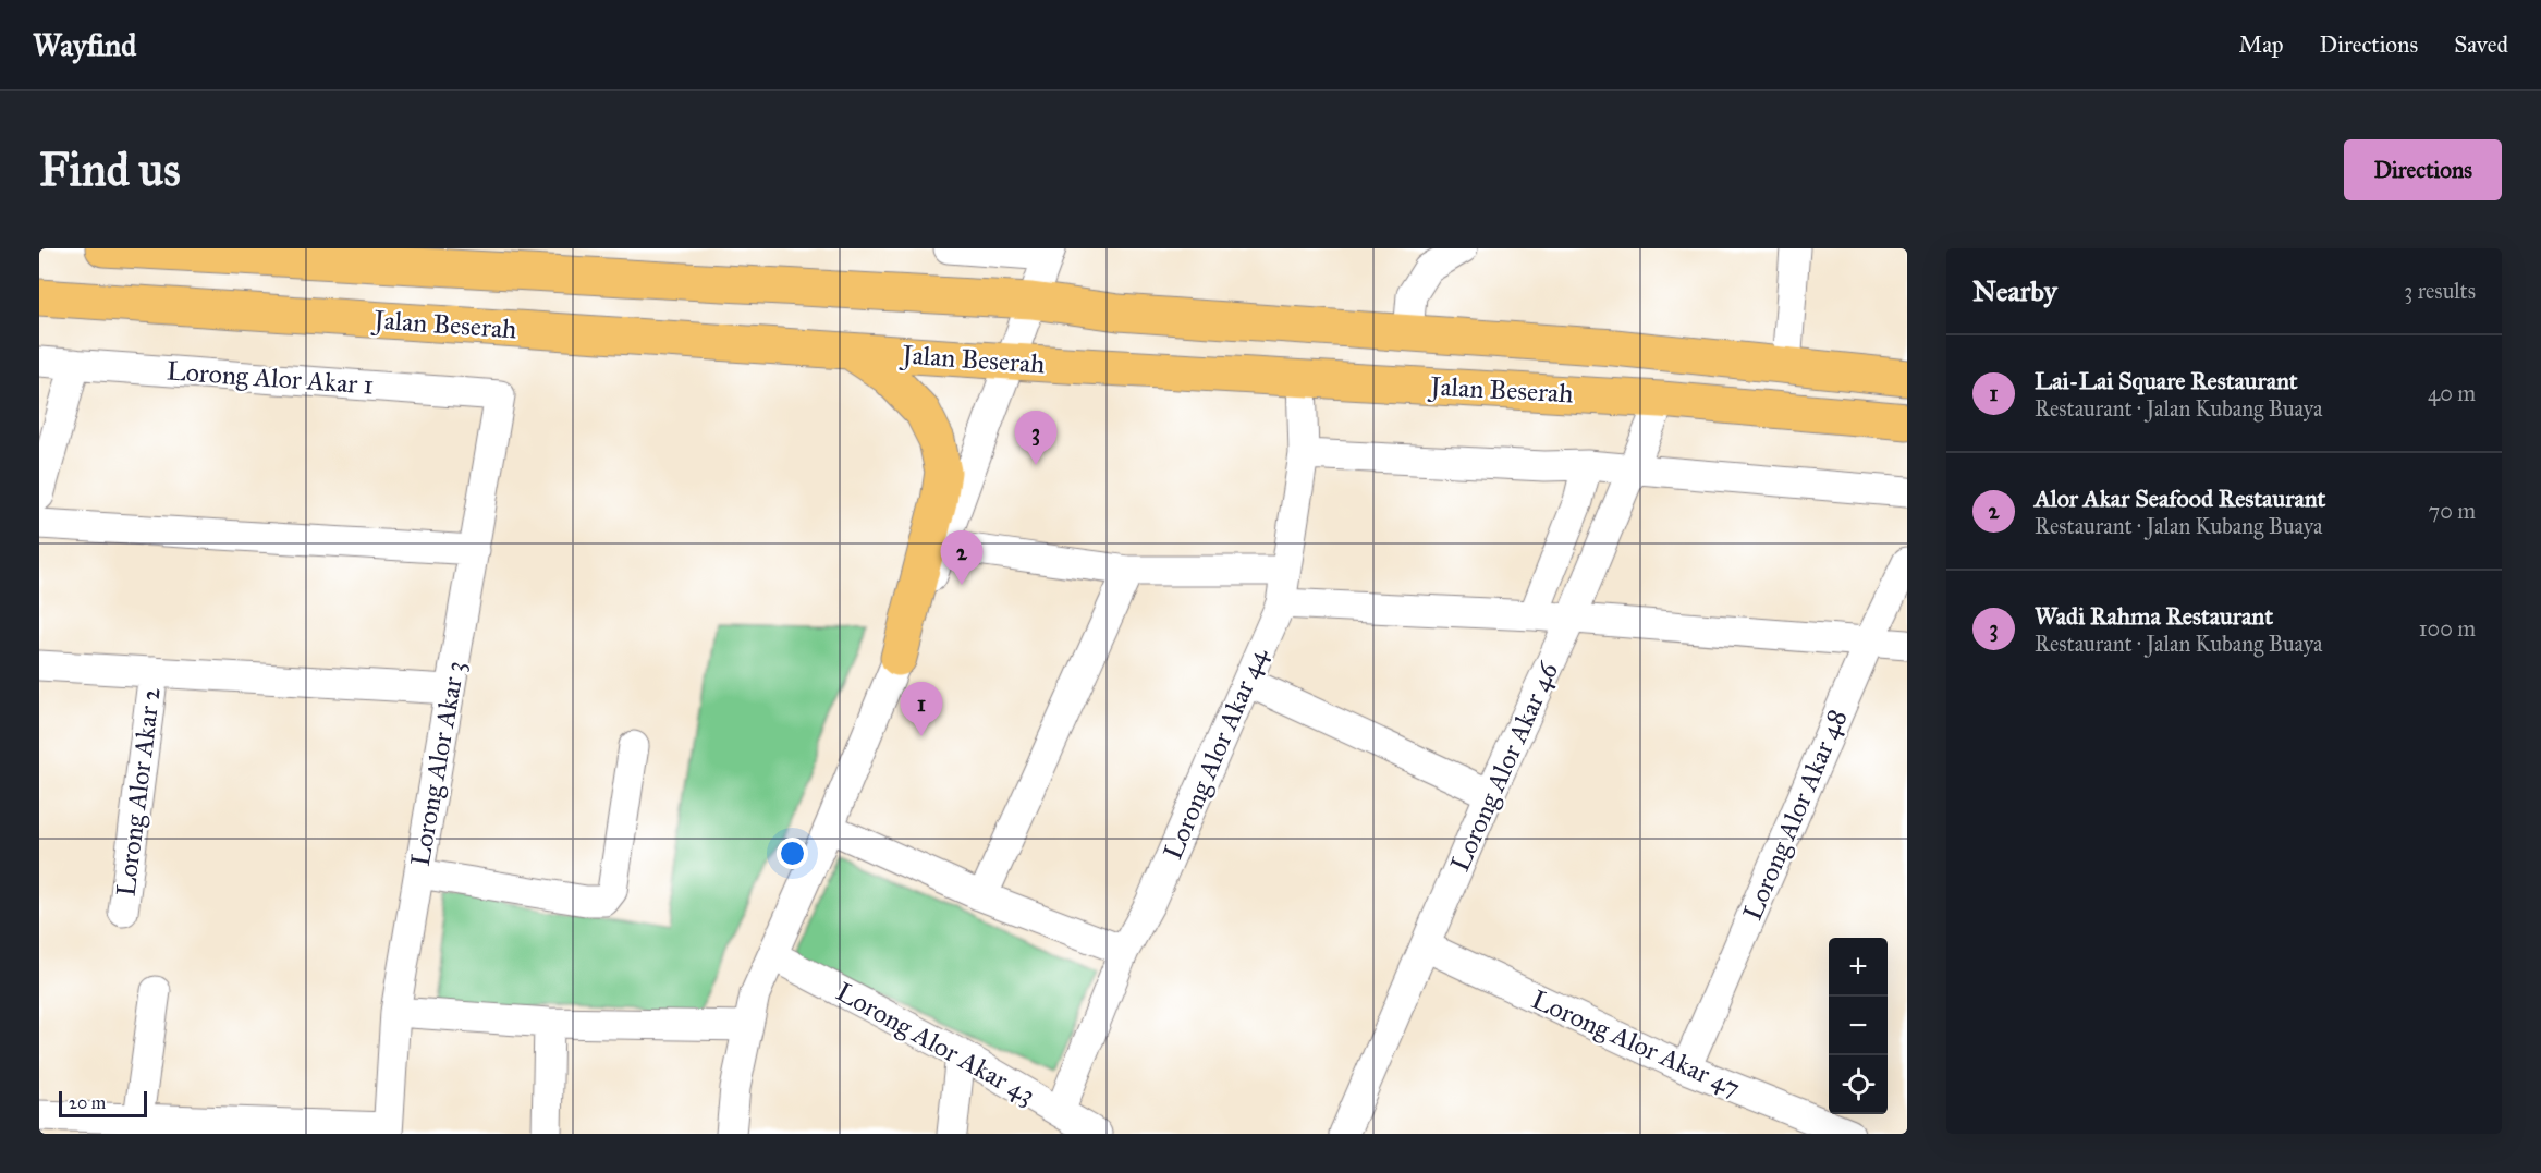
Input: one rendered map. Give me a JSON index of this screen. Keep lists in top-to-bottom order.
{
  "streets": {
    "highway": ["Jalan Beserah"],
    "street": [
      "Lorong Alor Akar 1",
      "Lorong Alor Akar 44",
      "Lorong Alor Akar 3",
      "Lorong Alor Akar 46",
      "Lorong Alor Akar 2",
      "Lorong Alor Akar 48",
      "Lorong Alor Akar 43",
      "Lorong Alor Akar 47"
    ]
  },
  "crossings": [
    ["Jalan Beserah", "Lorong Alor Akar 44"],
    ["Jalan Beserah", "Lorong Alor Akar 46"],
    ["Lorong Alor Akar 1", "Lorong Alor Akar 3"],
    ["Lorong Alor Akar 44", "Lorong Alor Akar 43"],
    ["Lorong Alor Akar 46", "Lorong Alor Akar 47"],
    ["Lorong Alor Akar 48", "Lorong Alor Akar 47"]
  ],
  "scale_bar": "20 m",
  "page": {
    "header": "Wayfind",
    "nav": ["Map", "Directions", "Saved"],
    "buttons": "Directions",
    "title": "Find us",
    "heading": ["Nearby", "3 results"],
    "list": [
      {
        "mark": "1",
        "name": "Lai-Lai Square Restaurant",
        "note": "Restaurant · Jalan Kubang Buaya",
        "value": "40 m"
      },
      {
        "mark": "2",
        "name": "Alor Akar Seafood Restaurant",
        "note": "Restaurant · Jalan Kubang Buaya",
        "value": "70 m"
      },
      {
        "mark": "3",
        "name": "Wadi Rahma Restaurant",
        "note": "Restaurant · Jalan Kubang Buaya",
        "value": "100 m"
      }
    ],
    "pins": ["3", "2", "1"],
    "map_buttons": ["+", "−"],
    "scale": "20 m"
  }
}
